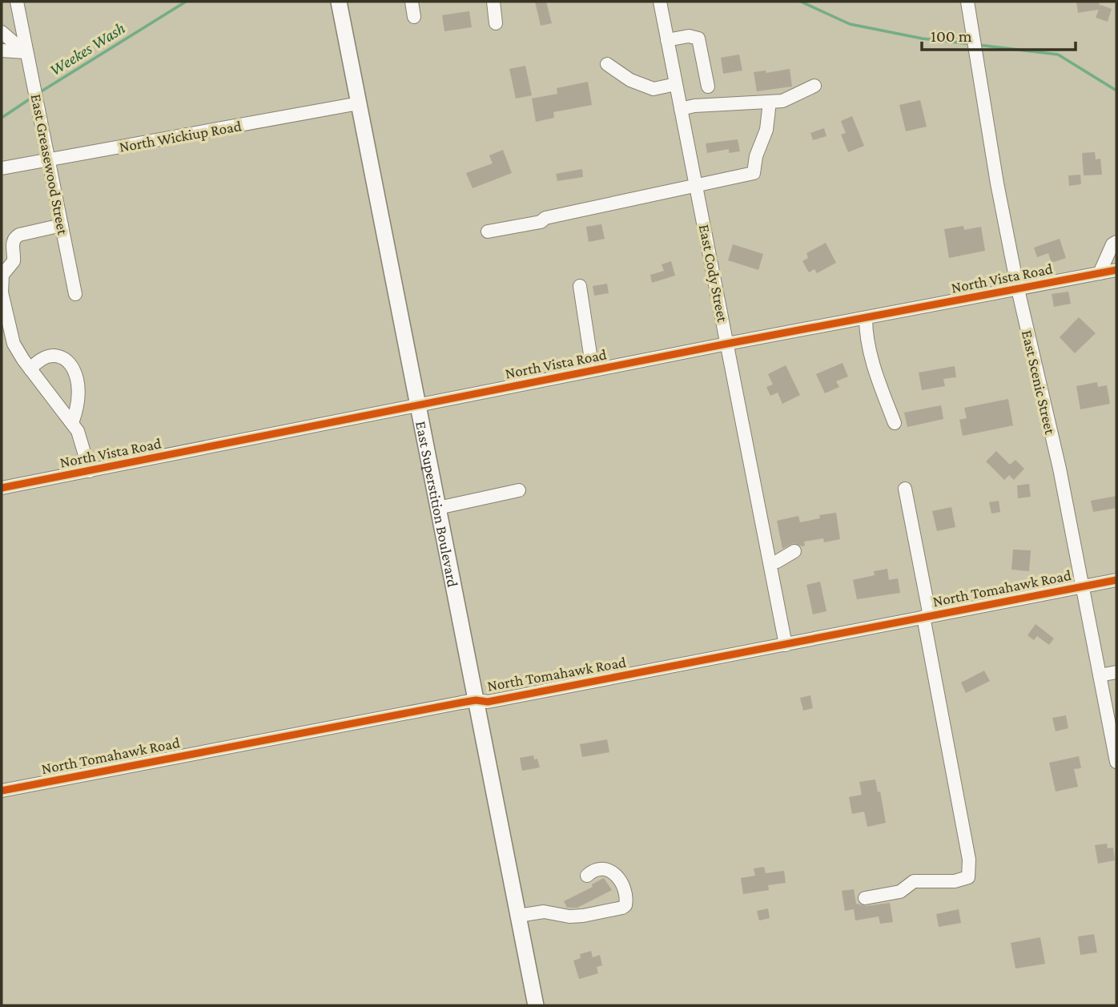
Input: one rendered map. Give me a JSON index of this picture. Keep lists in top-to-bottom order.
{
  "streets": {
    "main road": ["East Superstition Boulevard"],
    "street": [
      "North Wickiup Road",
      "East Greasewood Street",
      "East Cody Street",
      "North Vista Road",
      "East Scenic Street",
      "North Tomahawk Road"
    ]
  },
  "crossings": [
    ["North Wickiup Road", "East Greasewood Street"],
    ["North Wickiup Road", "East Superstition Boulevard"],
    ["East Cody Street", "North Vista Road"],
    ["East Cody Street", "North Tomahawk Road"],
    ["North Vista Road", "East Scenic Street"],
    ["North Vista Road", "East Superstition Boulevard"],
    ["East Scenic Street", "North Tomahawk Road"],
    ["East Superstition Boulevard", "North Tomahawk Road"]
  ],
  "water": ["Weekes Wash"],
  "scale_bar": "100 m"
}
